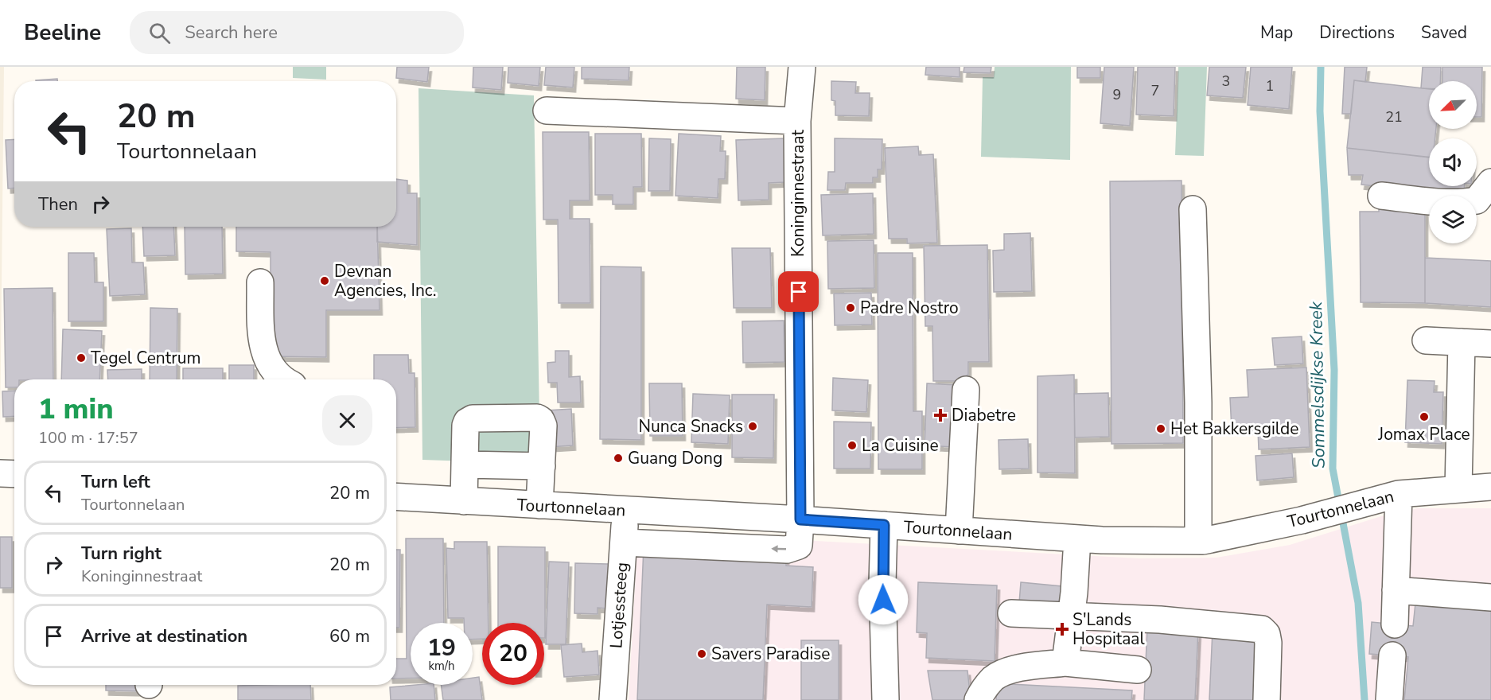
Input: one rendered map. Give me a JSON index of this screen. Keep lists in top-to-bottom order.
{
  "streets": {
    "street": ["Koninginnestraat", "Tourtonnelaan", "Lotjessteeg"]
  },
  "crossings": [
    ["Koninginnestraat", "Tourtonnelaan"],
    ["Koninginnestraat", "Lotjessteeg"],
    ["Tourtonnelaan", "Lotjessteeg"]
  ],
  "water": ["Sommelsdijkse Kreek"],
  "places": {
    "other": [
      "Devnan Agencies, Inc.",
      "Padre Nostro",
      "Tegel Centrum",
      "Jomax Place",
      "Nunca Snacks",
      "Het Bakkersgilde",
      "La Cuisine",
      "Guang Dong",
      "Savers Paradise"
    ],
    "health": ["Diabetre", "S'Lands Hospitaal"]
  },
  "house_numbers": [
    "3",
    "1",
    "7",
    "9",
    "21"
  ],
  "north": "bottom left",
  "page": {
    "header": "Beeline",
    "search": "Search here",
    "nav": ["Map", "Directions", "Saved"],
    "turn": ["20 m", "Tourtonnelaan"],
    "then": "Then",
    "heading": ["1 min", "100 m · 17:57"],
    "list": [
      {
        "name": "Turn left",
        "note": "Tourtonnelaan",
        "value": "20 m"
      },
      {
        "name": "Turn right",
        "note": "Koninginnestraat",
        "value": "20 m"
      },
      {
        "name": "Arrive at destination",
        "value": "60 m"
      }
    ],
    "speed": "19 km/h",
    "limit": "20"
  }
}
